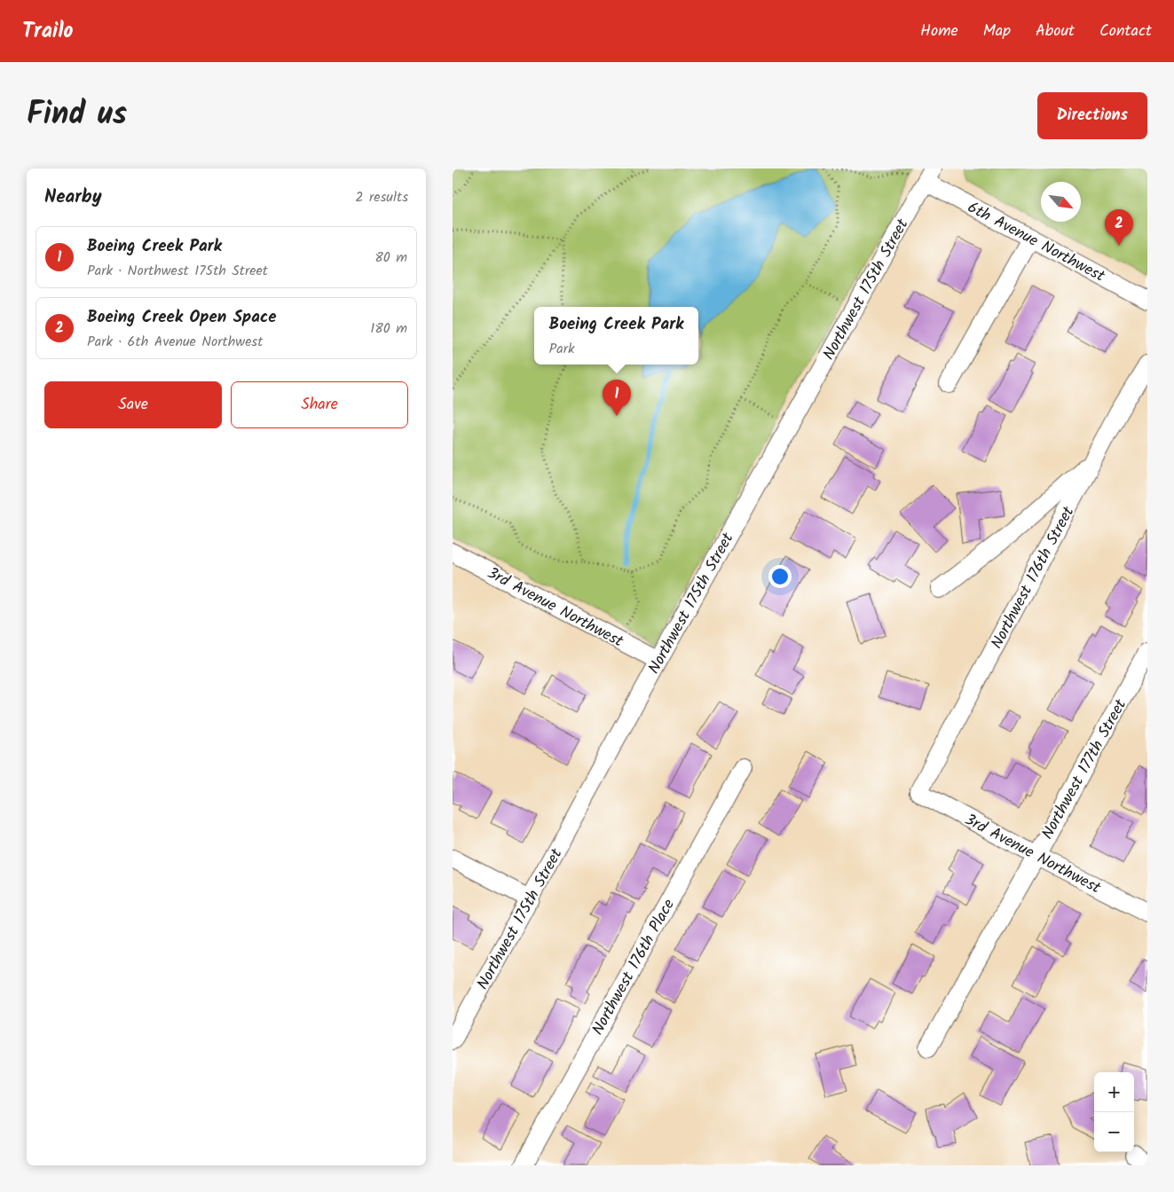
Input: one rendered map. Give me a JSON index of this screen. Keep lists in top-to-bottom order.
{
  "streets": {
    "street": [
      "6th Avenue Northwest",
      "Northwest 175th Street",
      "Northwest 176th Street",
      "3rd Avenue Northwest",
      "Northwest 177th Street",
      "Northwest 176th Place"
    ]
  },
  "crossings": [
    ["6th Avenue Northwest", "Northwest 175th Street"],
    ["Northwest 175th Street", "3rd Avenue Northwest"],
    ["Northwest 176th Street", "3rd Avenue Northwest"],
    ["3rd Avenue Northwest", "Northwest 177th Street"]
  ],
  "north": "bottom right",
  "page": {
    "header": "Trailo",
    "nav": [
      "Home",
      "Map",
      "About",
      "Contact"
    ],
    "title": "Find us",
    "buttons": [
      "Directions",
      ["Save", "Share"]
    ],
    "heading": ["Nearby", "2 results"],
    "pins": ["2", "1"],
    "list": [
      {
        "mark": "1",
        "name": "Boeing Creek Park",
        "note": "Park · Northwest 175th Street",
        "value": "80 m"
      },
      {
        "mark": "2",
        "name": "Boeing Creek Open Space",
        "note": "Park · 6th Avenue Northwest",
        "value": "180 m"
      }
    ],
    "popup": ["Boeing Creek Park", "Park"],
    "map_buttons": ["+", "−"]
  }
}
